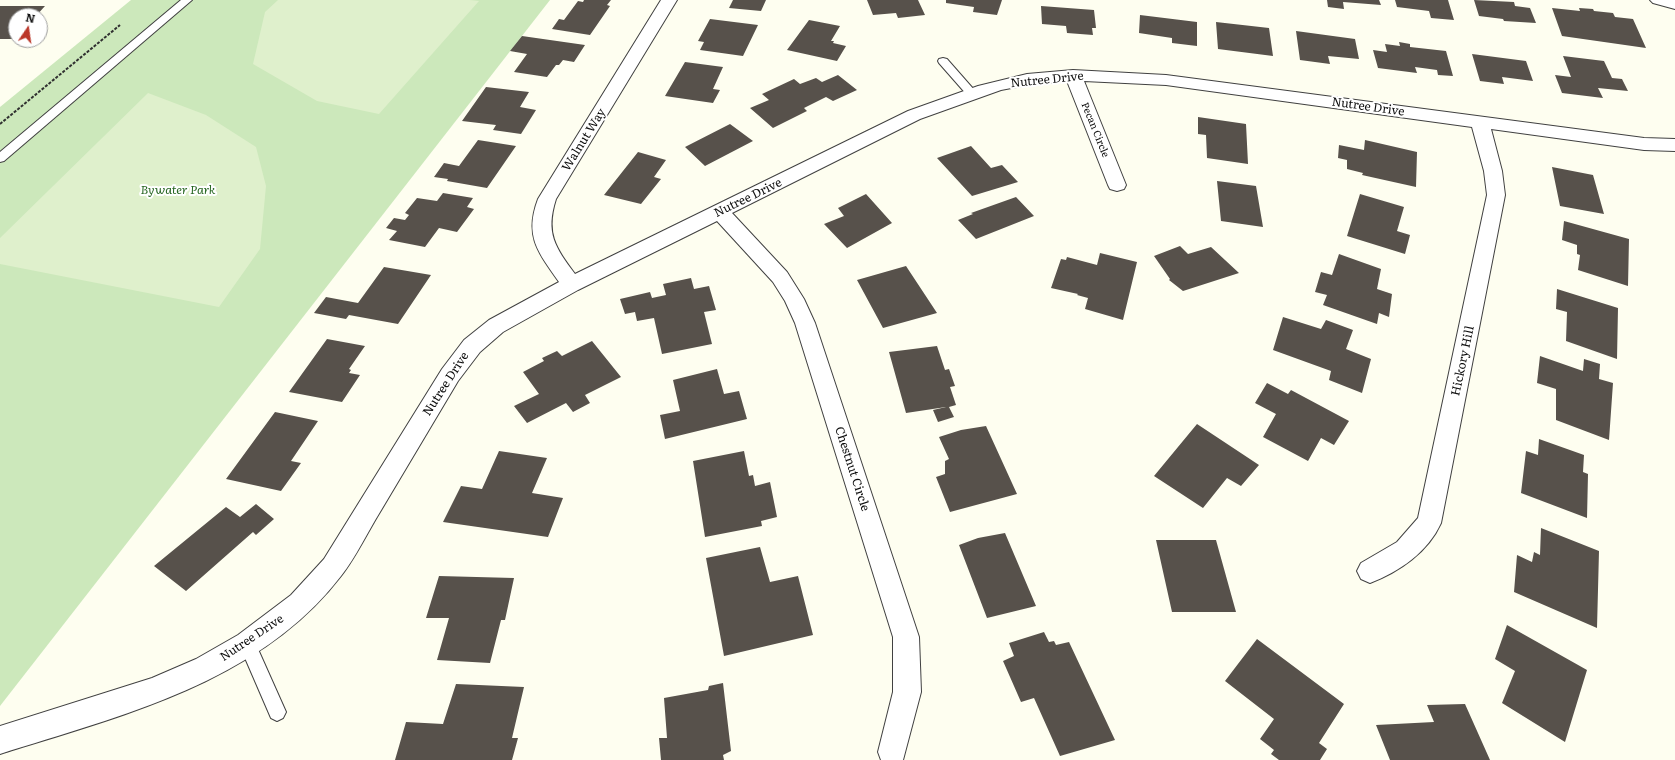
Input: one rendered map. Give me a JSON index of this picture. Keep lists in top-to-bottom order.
{
  "streets": {
    "street": [
      "Nutree Drive",
      "Pecan Circle",
      "Walnut Way",
      "Hickory Hill",
      "Chestnut Circle"
    ]
  },
  "crossings": [
    ["Nutree Drive", "Pecan Circle"],
    ["Nutree Drive", "Walnut Way"],
    ["Nutree Drive", "Hickory Hill"],
    ["Nutree Drive", "Chestnut Circle"]
  ],
  "parks": ["Bywater Park"],
  "north": "top"
}
